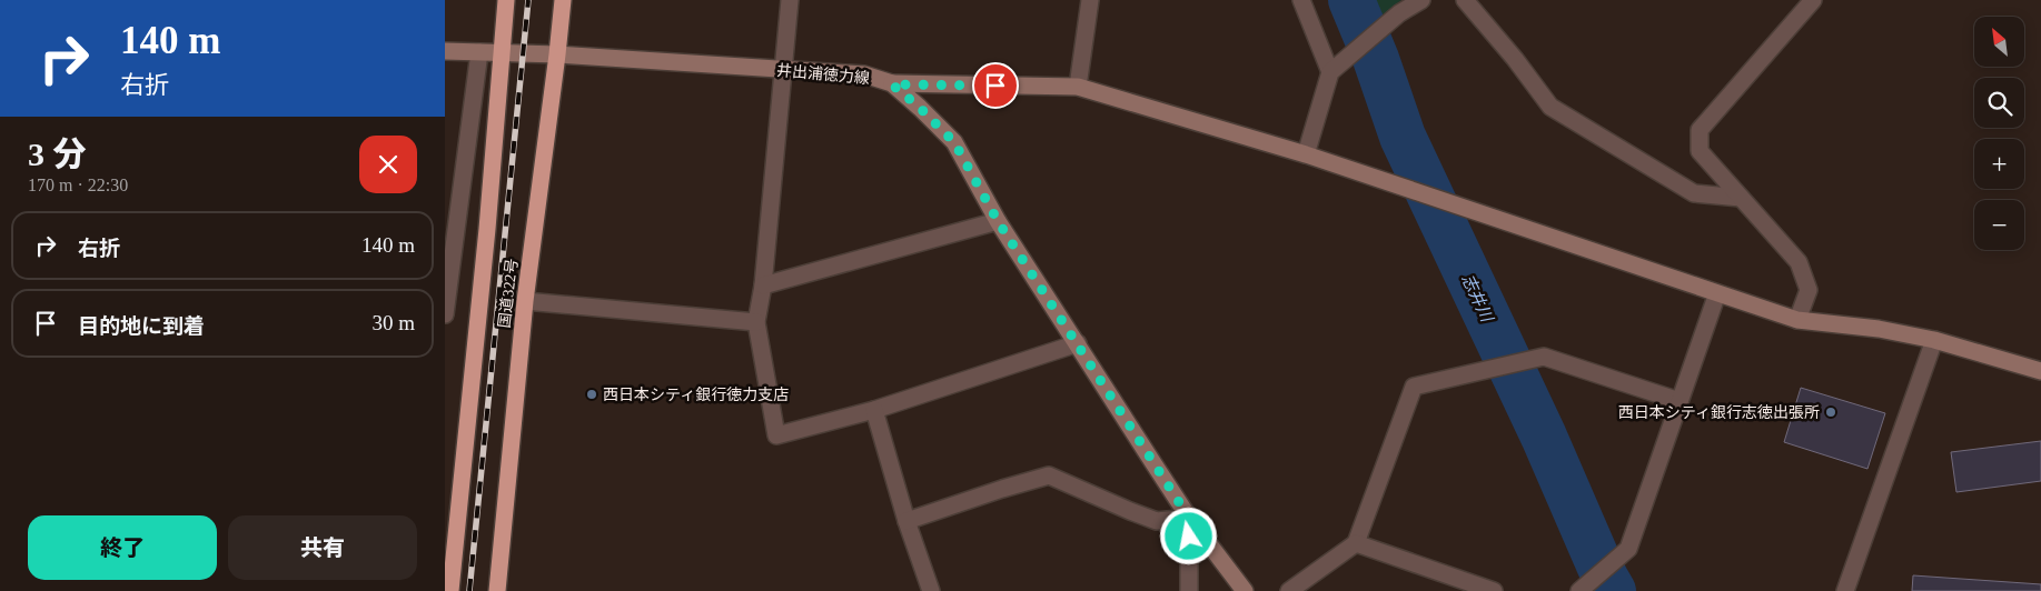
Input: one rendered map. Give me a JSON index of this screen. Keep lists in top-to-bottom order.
{
  "streets": {
    "highway": ["国道322号"],
    "street": ["井出浦徳力線"]
  },
  "crossings": [
    ["井出浦徳力線", "国道322号"]
  ],
  "water": ["志井川"],
  "places": ["西日本シティ銀行徳力支店", "西日本シティ銀行志徳出張所"],
  "north": "top left",
  "page": {
    "turn": ["140 m", "右折"],
    "map_buttons": ["+", "−"],
    "heading": ["3 分", "170 m · 22:30"],
    "list": [
      {
        "name": "右折",
        "value": "140 m"
      },
      {
        "name": "目的地に到着",
        "value": "30 m"
      }
    ],
    "buttons": ["終了", "共有"]
  }
}
